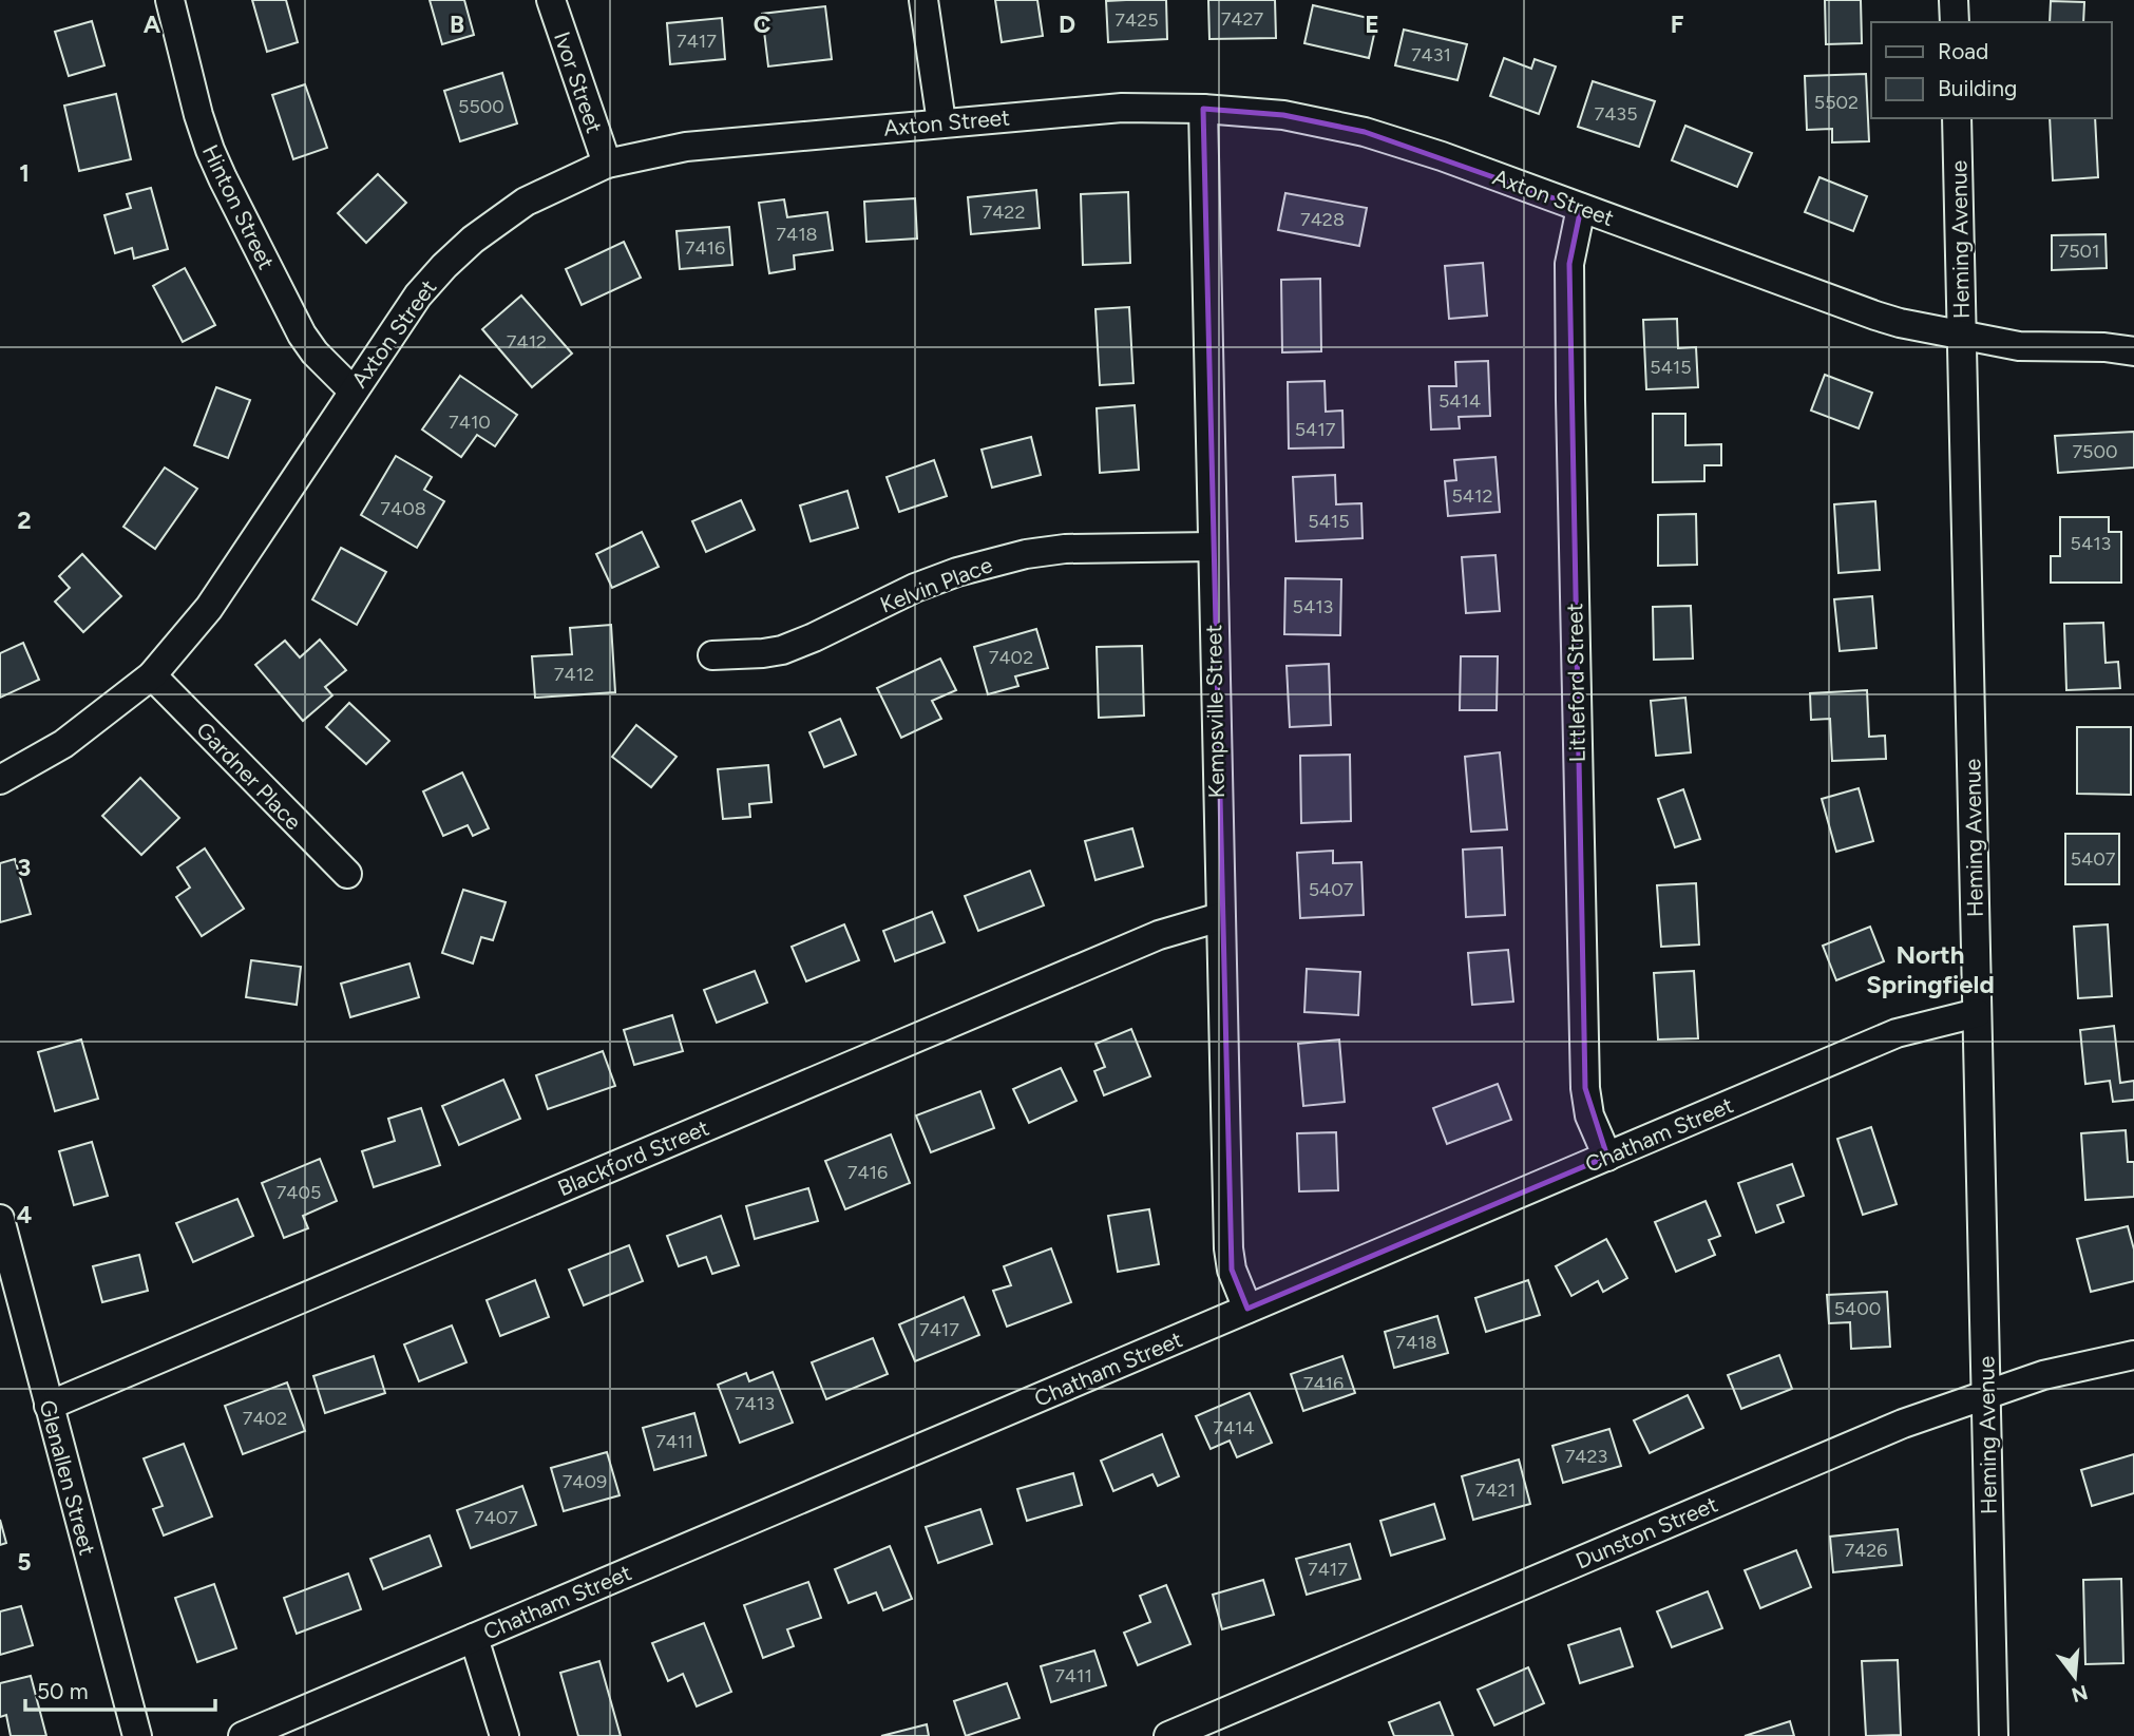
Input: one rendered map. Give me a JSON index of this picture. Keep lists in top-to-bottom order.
{
  "streets": {
    "street": [
      "Ivor Street",
      "Axton Street",
      "Hinton Street",
      "Heming Avenue",
      "Kelvin Place",
      "Littleford Street",
      "Kempsville Street",
      "Gardner Place",
      "Chatham Street",
      "Blackford Street",
      "Glenallen Street",
      "Dunston Street"
    ]
  },
  "crossings": [
    ["Ivor Street", "Axton Street"],
    ["Axton Street", "Hinton Street"],
    ["Axton Street", "Heming Avenue"],
    ["Axton Street", "Littleford Street"],
    ["Axton Street", "Kempsville Street"],
    ["Axton Street", "Gardner Place"],
    ["Heming Avenue", "Chatham Street"],
    ["Heming Avenue", "Dunston Street"],
    ["Kelvin Place", "Kempsville Street"],
    ["Littleford Street", "Chatham Street"],
    ["Kempsville Street", "Chatham Street"],
    ["Kempsville Street", "Blackford Street"],
    ["Blackford Street", "Glenallen Street"]
  ],
  "districts": ["North Springfield"],
  "house_numbers": [
    "7427",
    "7425",
    "7417",
    "7431",
    "5502",
    "5500",
    "7435",
    "7422",
    "7428",
    "7418",
    "7416",
    "7501",
    "7412",
    "5415",
    "5414",
    "7410",
    "5417",
    "7500",
    "5412",
    "7408",
    "5415",
    "5413",
    "5413",
    "7402",
    "7412",
    "5407",
    "5407",
    "7416",
    "7405",
    "5400",
    "7417",
    "7418",
    "7416",
    "7413",
    "7402",
    "7414",
    "7411",
    "7423",
    "7409",
    "7421",
    "7407",
    "7426",
    "7417",
    "7411"
  ],
  "legend": ["Road", "Building"],
  "scale_bar": "50 m",
  "north": "bottom",
  "grid": {
    "columns": [
      "A",
      "B",
      "C",
      "D",
      "E",
      "F"
    ],
    "rows": [
      "1",
      "2",
      "3",
      "4",
      "5"
    ]
  }
}
